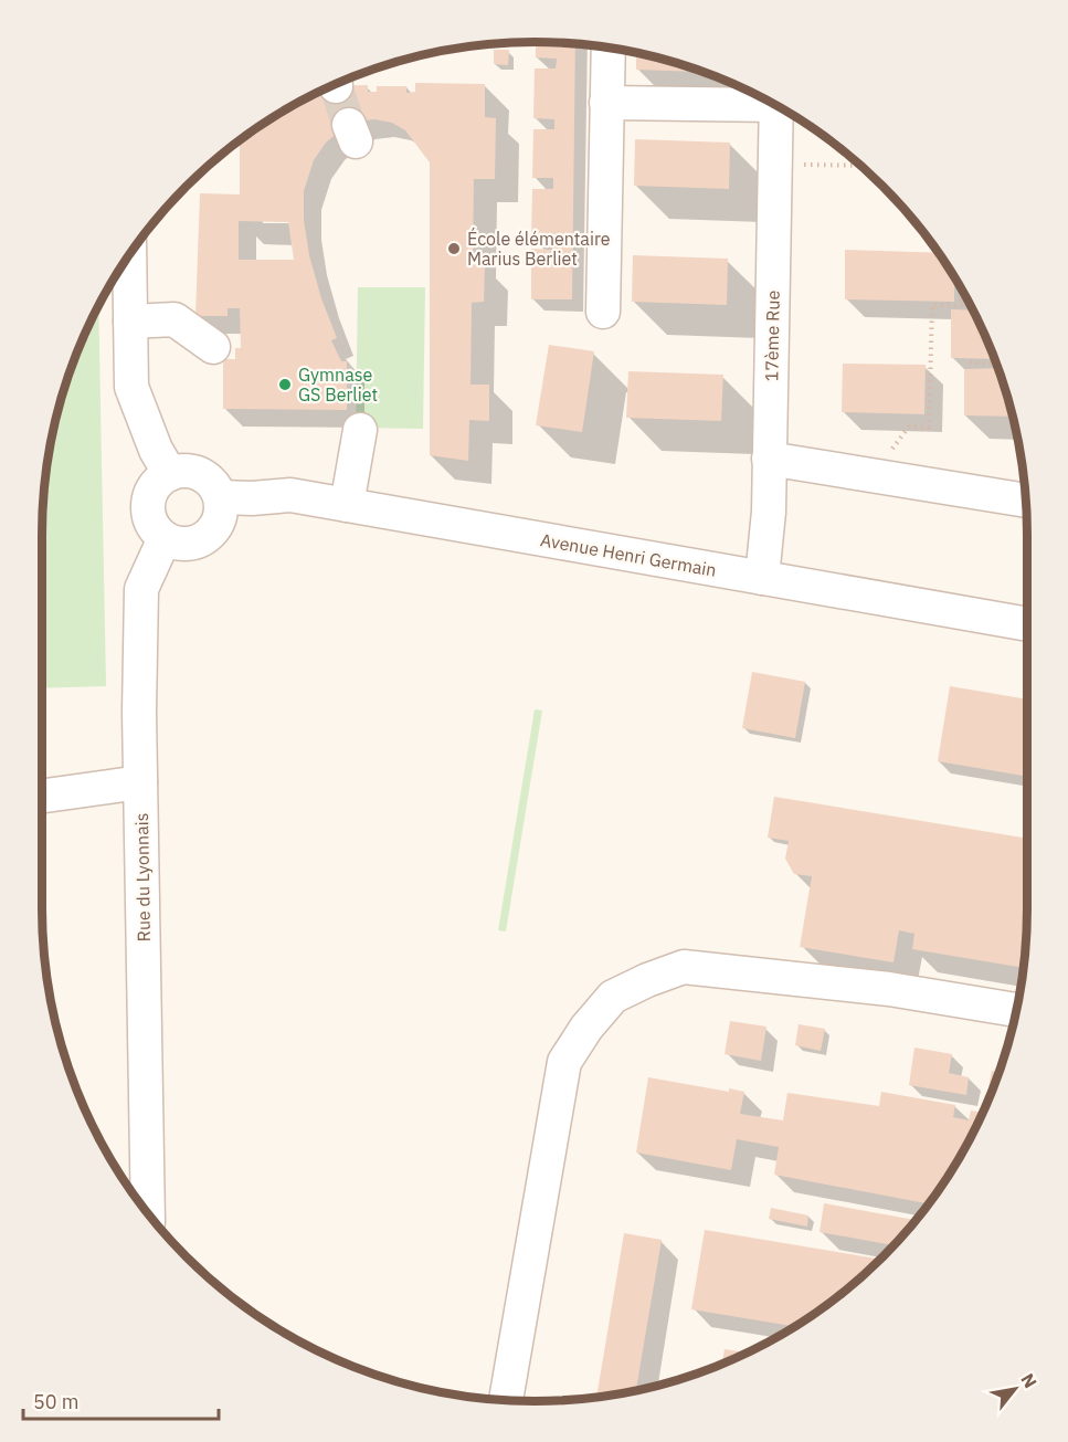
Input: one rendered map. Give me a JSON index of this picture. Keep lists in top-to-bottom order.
{
  "streets": {
    "street": ["17ème Rue", "Avenue Henri Germain", "Rue du Lyonnais"]
  },
  "crossings": [
    ["17ème Rue", "Avenue Henri Germain"],
    ["Avenue Henri Germain", "Rue du Lyonnais"]
  ],
  "places": ["École élémentaire Marius Berliet", "Gymnase GS Berliet"],
  "scale_bar": "50 m",
  "north": "top right"
}
